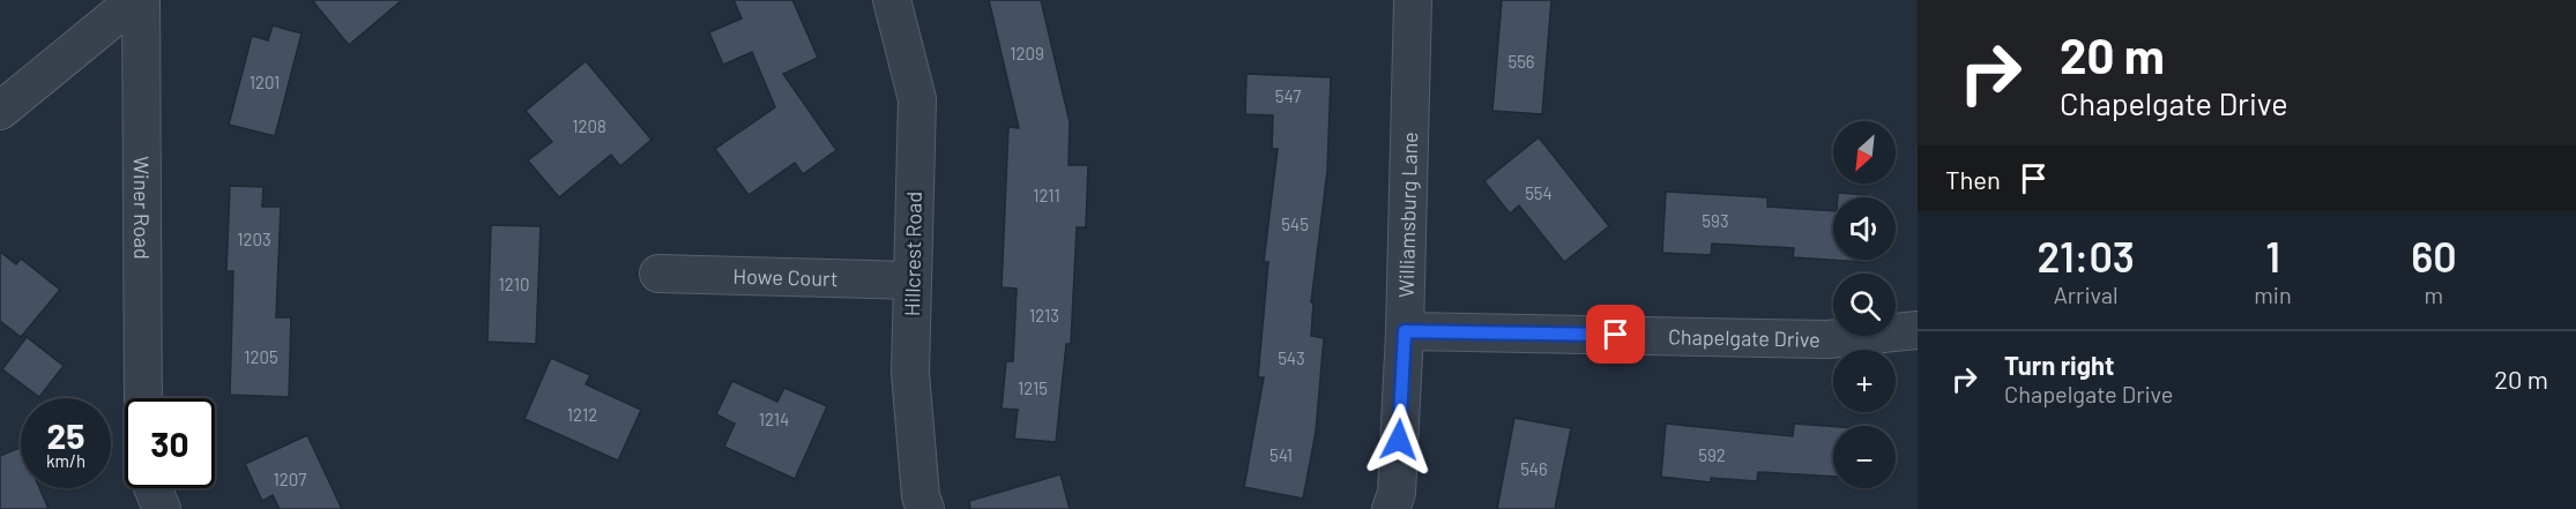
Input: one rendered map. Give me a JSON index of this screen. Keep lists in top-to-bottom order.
{
  "streets": {
    "street": [
      "Winer Road",
      "Williamsburg Lane",
      "Hillcrest Road",
      "Howe Court",
      "Chapelgate Drive"
    ]
  },
  "crossings": [
    ["Williamsburg Lane", "Chapelgate Drive"],
    ["Hillcrest Road", "Howe Court"]
  ],
  "house_numbers": [
    "1209",
    "556",
    "1201",
    "547",
    "1208",
    "554",
    "1211",
    "593",
    "545",
    "1203",
    "1210",
    "1213",
    "1205",
    "543",
    "1215",
    "1212",
    "1214",
    "541",
    "592",
    "546",
    "1207"
  ],
  "north": "bottom left",
  "page": {
    "turn": ["20 m", "Chapelgate Drive"],
    "map_buttons": ["+", "−"],
    "then": "Then",
    "eta": [
      "21:03",
      "Arrival",
      "1",
      "min",
      "60",
      "m"
    ],
    "list": [
      {
        "name": "Turn right",
        "note": "Chapelgate Drive",
        "value": "20 m"
      }
    ],
    "speed": "25 km/h",
    "limit": "30"
  }
}
